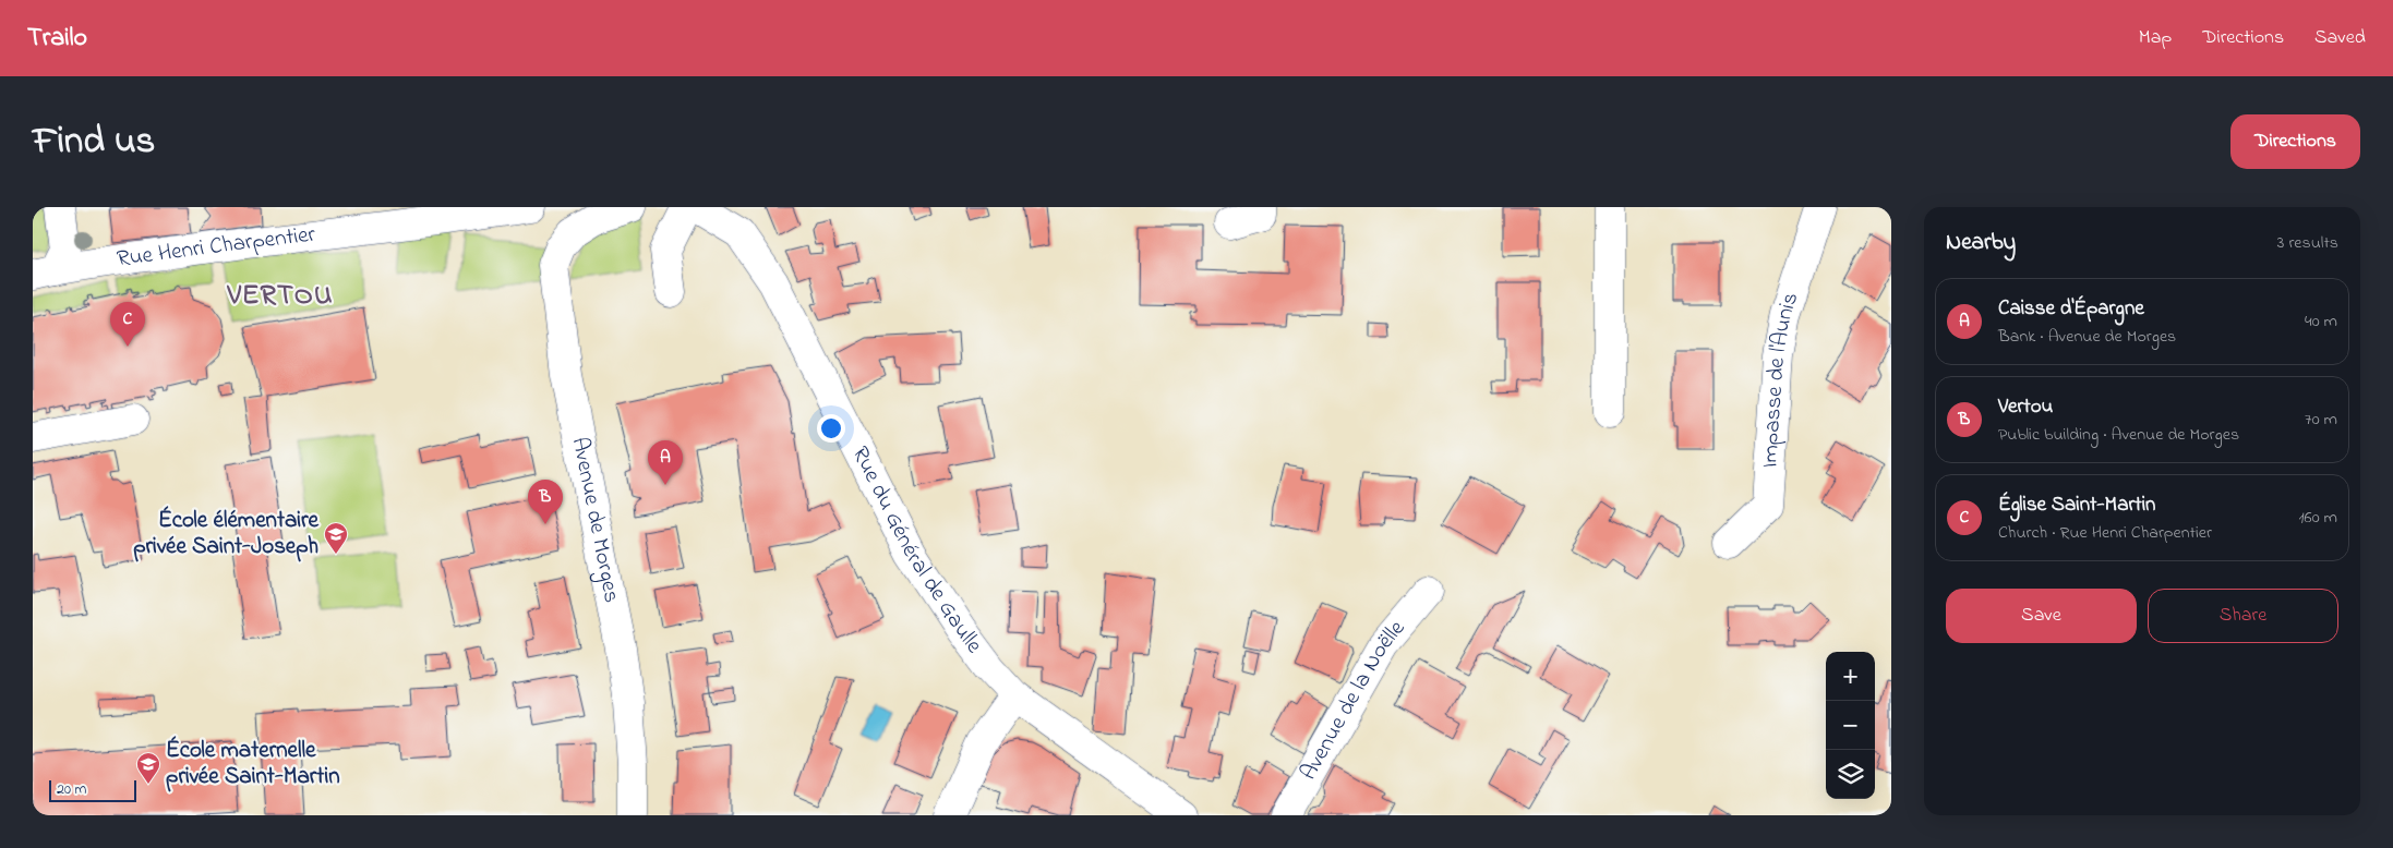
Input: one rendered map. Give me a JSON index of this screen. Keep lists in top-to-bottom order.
{
  "streets": {
    "street": [
      "Rue Henri Charpentier",
      "Impasse de l'Aunis",
      "Avenue de Morges",
      "Rue du Général de Gaulle",
      "Avenue de la Noëlle"
    ]
  },
  "districts": ["VERTOU"],
  "places": {
    "school or university": ["École élémentaire privée Saint-Joseph", "École maternelle privée Saint-Martin"]
  },
  "scale_bar": "20 m",
  "page": {
    "header": "Trailo",
    "nav": ["Map", "Directions", "Saved"],
    "title": "Find us",
    "buttons": [
      "Directions",
      ["Save", "Share"]
    ],
    "heading": ["Nearby", "3 results"],
    "list": [
      {
        "mark": "A",
        "name": "Caisse d'Épargne",
        "note": "Bank · Avenue de Morges",
        "value": "40 m"
      },
      {
        "mark": "B",
        "name": "Vertou",
        "note": "Public building · Avenue de Morges",
        "value": "70 m"
      },
      {
        "mark": "C",
        "name": "Église Saint-Martin",
        "note": "Church · Rue Henri Charpentier",
        "value": "160 m"
      }
    ],
    "pins": ["C", "A", "B"],
    "map_buttons": ["+", "−"],
    "scale": "20 m"
  }
}
